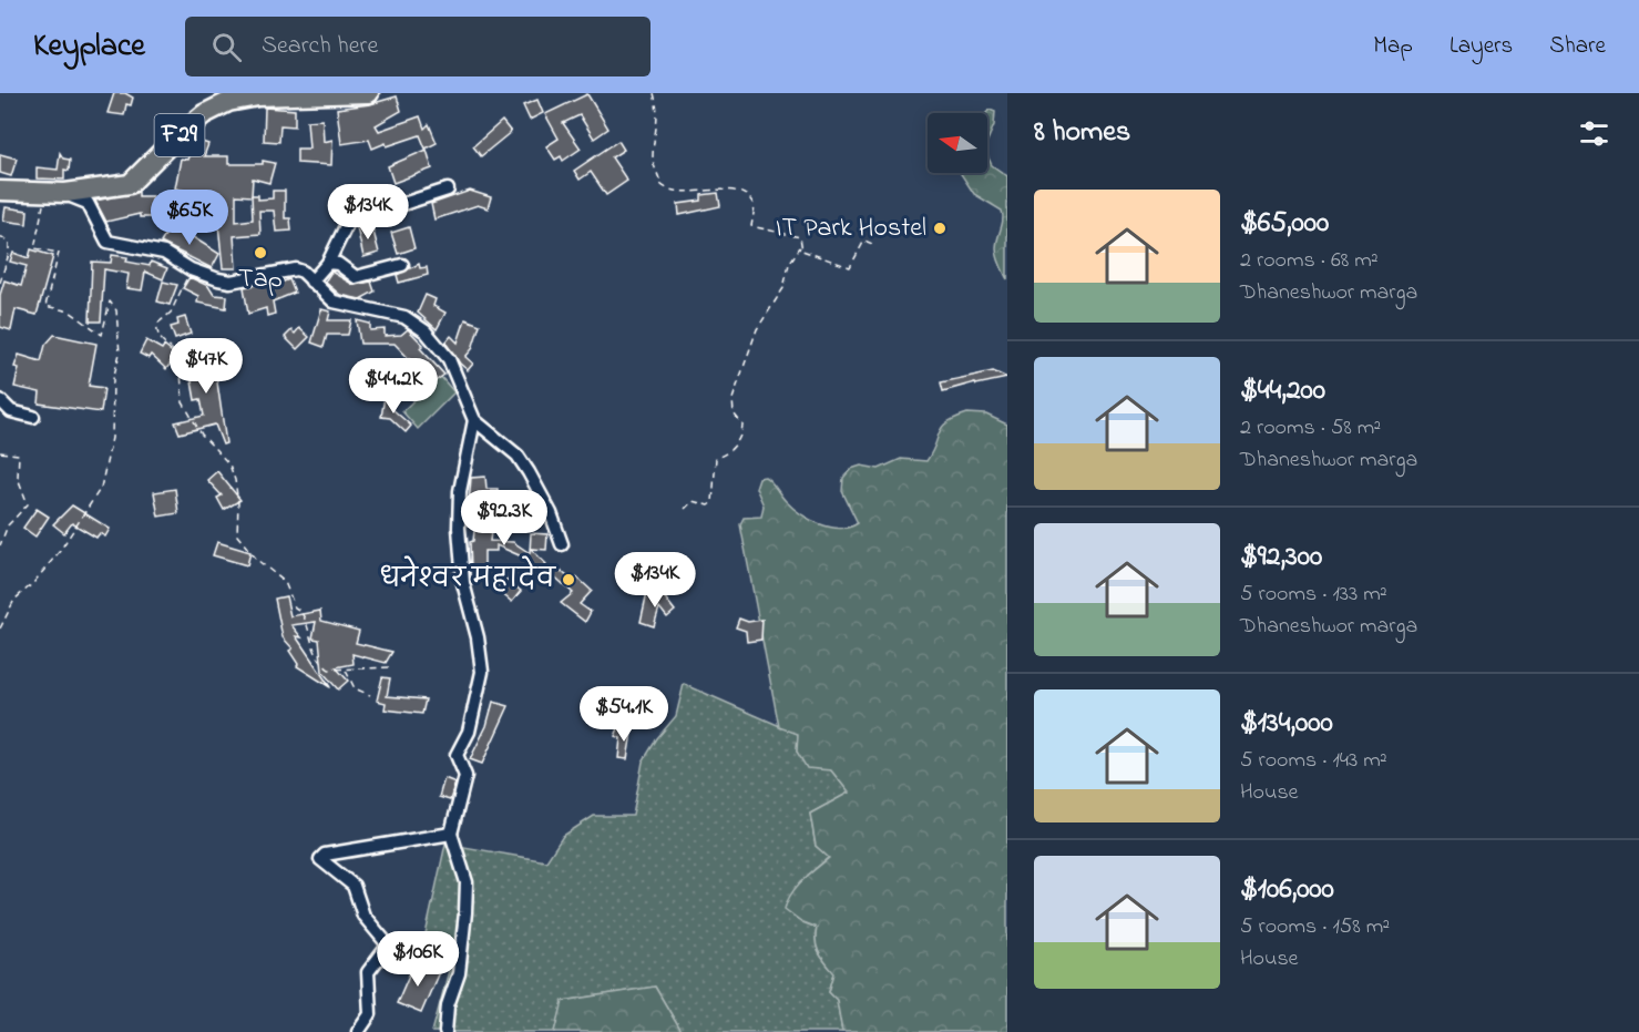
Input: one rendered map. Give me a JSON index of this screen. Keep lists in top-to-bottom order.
{
  "streets": {
    "main road": ["F29"]
  },
  "places": ["IT Park Hostel", "Tap", "धनेश्वर महादेव"],
  "north": "left",
  "page": {
    "header": "Keyplace",
    "search": "Search here",
    "nav": ["Map", "Layers", "Share"],
    "heading": "8 homes",
    "list": [
      {
        "name": "$65,000",
        "note": "2 rooms · 68 m² · Dhaneshwor marga"
      },
      {
        "name": "$44,200",
        "note": "2 rooms · 58 m² · Dhaneshwor marga"
      },
      {
        "name": "$92,300",
        "note": "5 rooms · 133 m² · Dhaneshwor marga"
      },
      {
        "name": "$134,000",
        "note": "5 rooms · 143 m² · House"
      },
      {
        "name": "$106,000",
        "note": "5 rooms · 158 m² · House"
      }
    ],
    "price": [
      "$134K",
      "$65K",
      "$47K",
      "$44.2K",
      "$92.3K",
      "$134K",
      "$54.1K",
      "$106K"
    ]
  }
}
